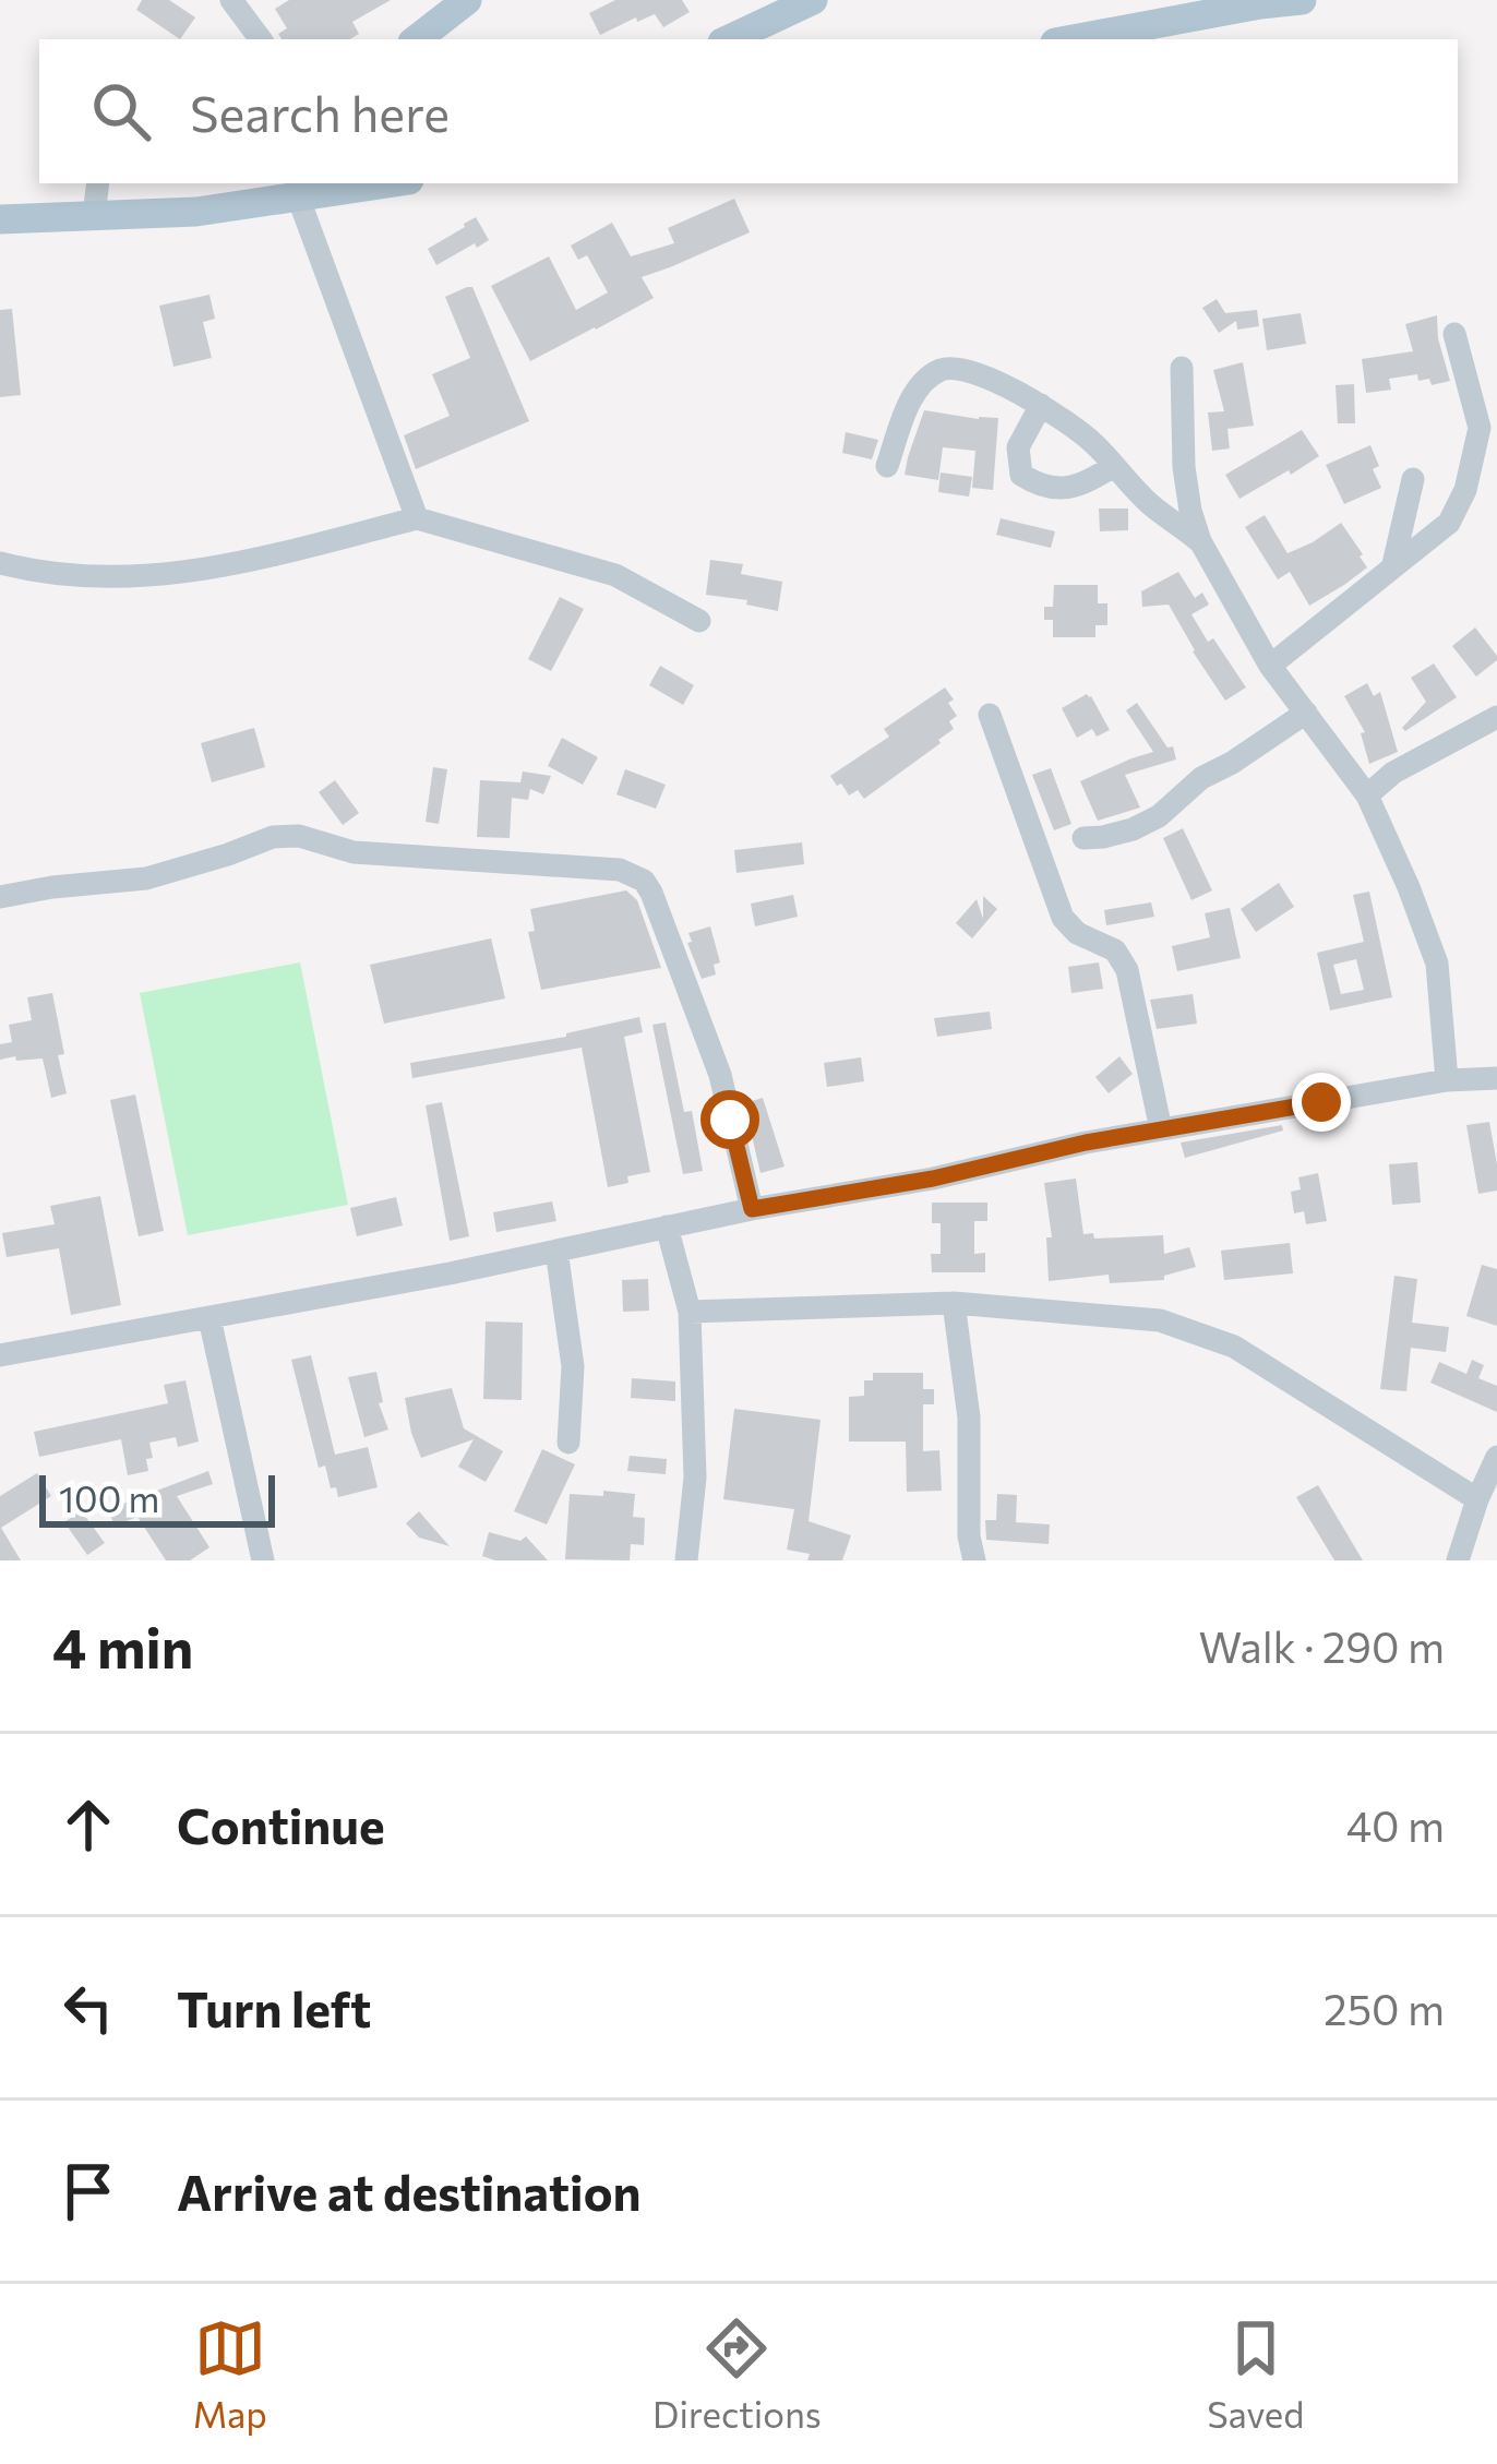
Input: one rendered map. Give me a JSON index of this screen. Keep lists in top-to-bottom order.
{
  "scale_bar": "100 m",
  "page": {
    "search": "Search here",
    "scale": "100 m",
    "heading": ["4 min", "Walk · 290 m"],
    "list": [
      ["Continue", "40 m"],
      ["Turn left", "250 m"],
      "Arrive at destination"
    ],
    "nav": ["Map", "Directions", "Saved"]
  }
}
